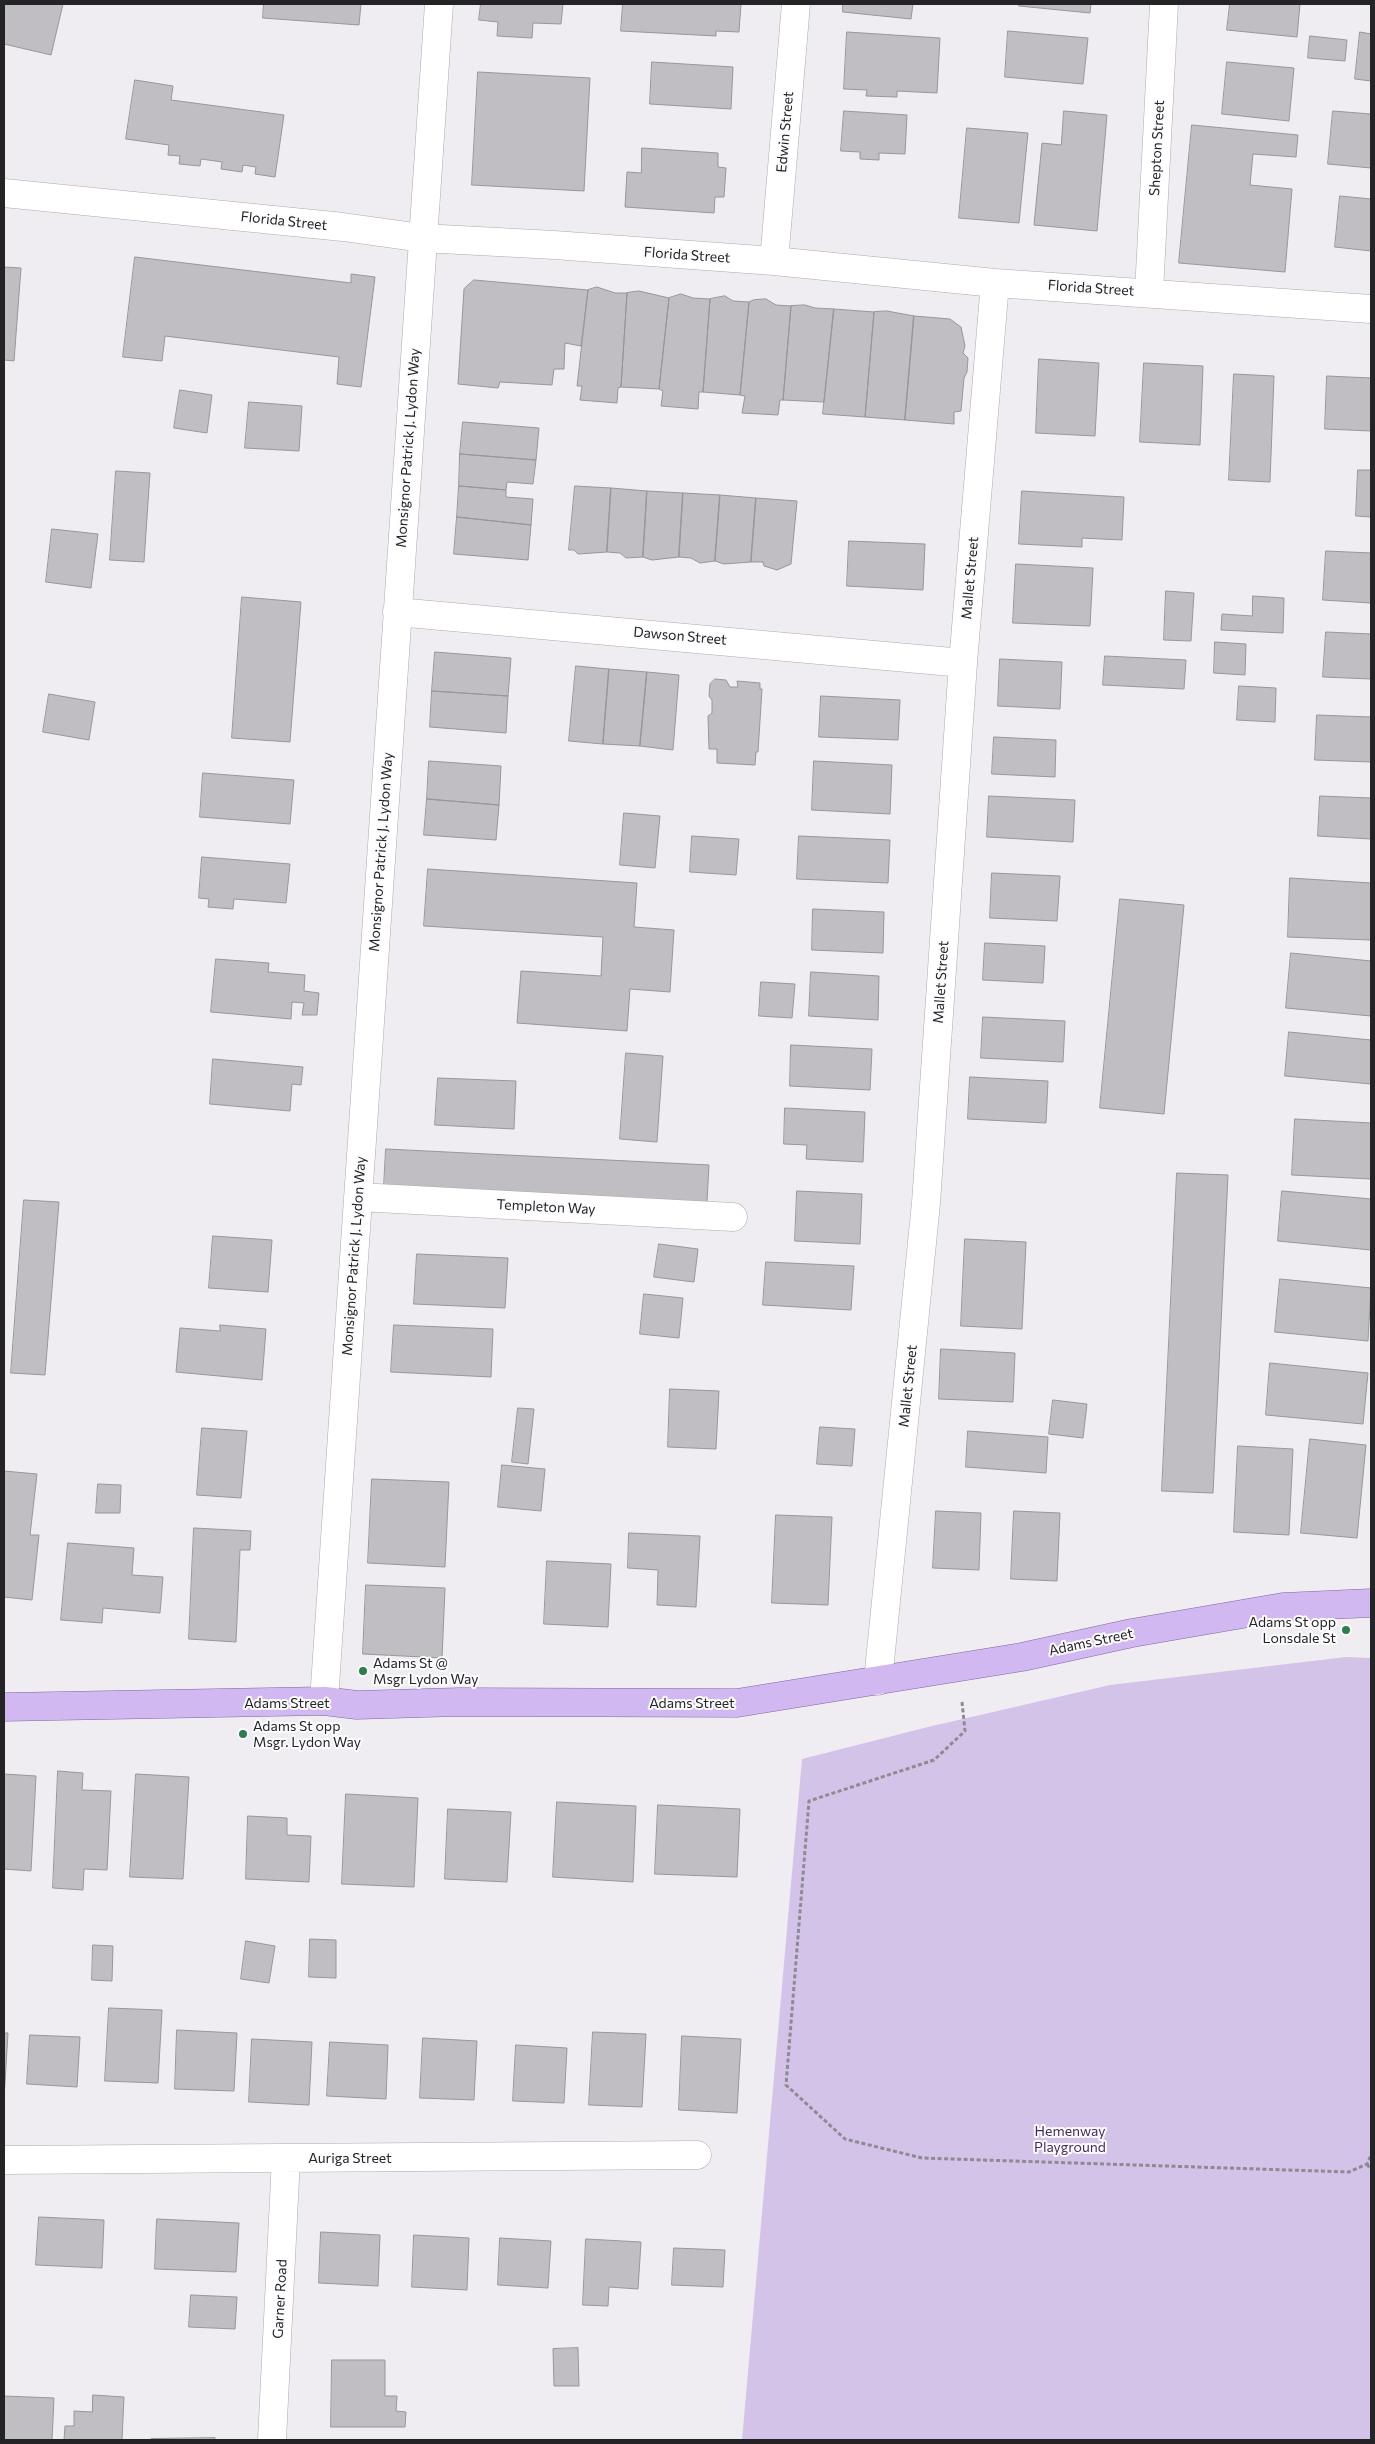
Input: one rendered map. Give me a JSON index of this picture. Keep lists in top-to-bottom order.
{
  "streets": {
    "main road": ["Adams Street"],
    "street": [
      "Edwin Street",
      "Shepton Street",
      "Florida Street",
      "Monsignor Patrick J. Lydon Way",
      "Mallet Street",
      "Dawson Street",
      "Templeton Way",
      "Auriga Street",
      "Garner Road"
    ]
  },
  "crossings": [
    ["Edwin Street", "Florida Street"],
    ["Shepton Street", "Florida Street"],
    ["Florida Street", "Monsignor Patrick J. Lydon Way"],
    ["Florida Street", "Mallet Street"],
    ["Monsignor Patrick J. Lydon Way", "Dawson Street"],
    ["Monsignor Patrick J. Lydon Way", "Templeton Way"],
    ["Monsignor Patrick J. Lydon Way", "Adams Street"],
    ["Mallet Street", "Dawson Street"],
    ["Mallet Street", "Adams Street"],
    ["Auriga Street", "Garner Road"]
  ],
  "parks": ["Hemenway Playground"],
  "places": ["Adams St opp Lonsdale St", "Adams St @ Msgr Lydon Way", "Adams St opp Msgr. Lydon Way"]
}
